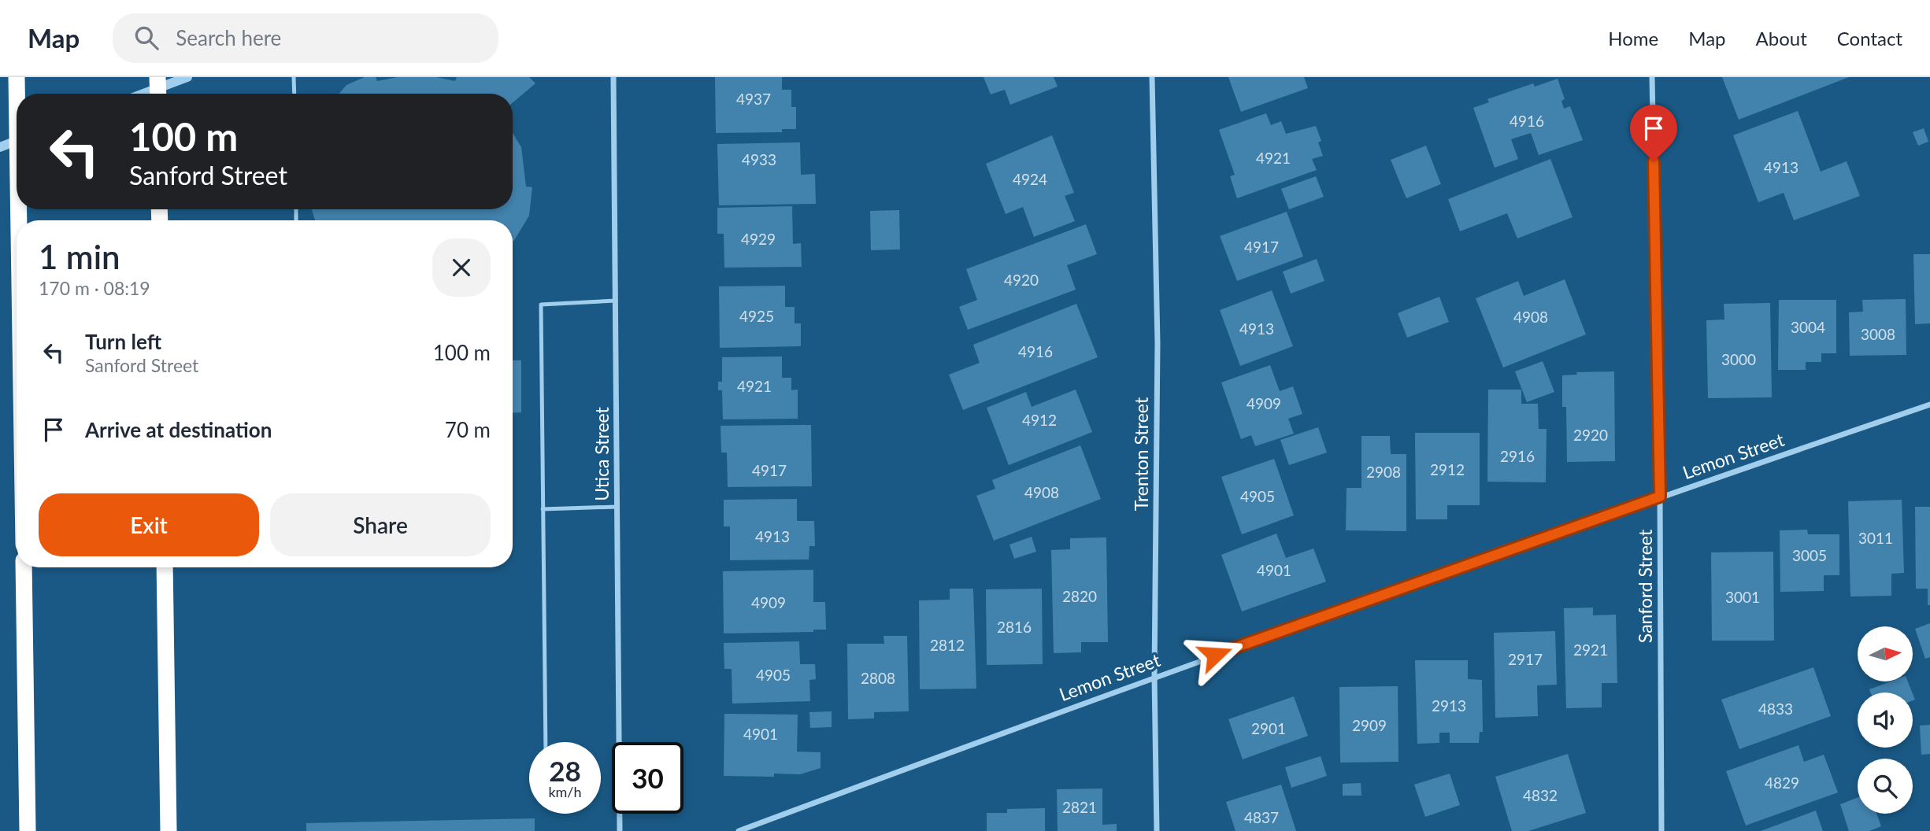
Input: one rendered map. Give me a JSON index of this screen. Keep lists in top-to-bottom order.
{
  "streets": {
    "street": [
      "Utica Street",
      "Trenton Street",
      "Lemon Street",
      "Sanford Street"
    ]
  },
  "crossings": [
    ["Trenton Street", "Lemon Street"],
    ["Lemon Street", "Sanford Street"]
  ],
  "house_numbers": [
    "4937",
    "4916",
    "4921",
    "4933",
    "4913",
    "4924",
    "4929",
    "4917",
    "4920",
    "4925",
    "4908",
    "3004",
    "4913",
    "3008",
    "4916",
    "3000",
    "4921",
    "4909",
    "4912",
    "2920",
    "2916",
    "2912",
    "4917",
    "2908",
    "4908",
    "4905",
    "4913",
    "3011",
    "3005",
    "4901",
    "2820",
    "3001",
    "4909",
    "2816",
    "2812",
    "2921",
    "2917",
    "4905",
    "2808",
    "2913",
    "4833",
    "2909",
    "2901",
    "4901",
    "4829",
    "4832",
    "2821",
    "4837"
  ],
  "north": "right",
  "page": {
    "header": "Map",
    "search": "Search here",
    "nav": [
      "Home",
      "Map",
      "About",
      "Contact"
    ],
    "turn": ["100 m", "Sanford Street"],
    "heading": ["1 min", "170 m · 08:19"],
    "list": [
      {
        "name": "Turn left",
        "note": "Sanford Street",
        "value": "100 m"
      },
      {
        "name": "Arrive at destination",
        "value": "70 m"
      }
    ],
    "buttons": ["Exit", "Share"],
    "speed": "28 km/h",
    "limit": "30"
  }
}
